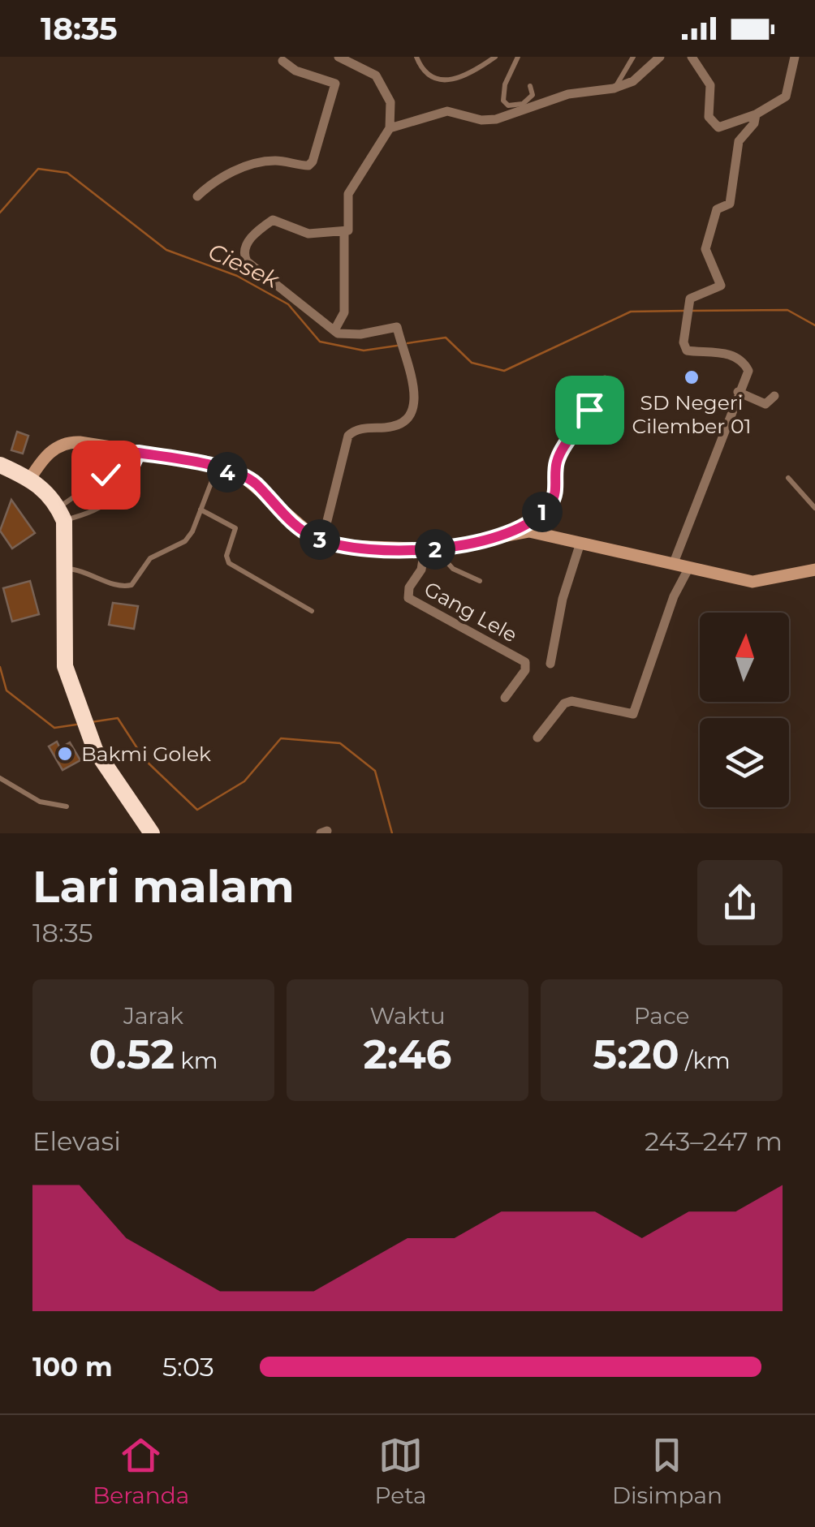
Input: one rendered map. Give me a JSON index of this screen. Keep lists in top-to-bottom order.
{
  "streets": {
    "street": ["Gang Lele"]
  },
  "water": ["Ciesek"],
  "places": ["SD Negeri Cilember 01", "Bakmi Golek"],
  "north": "top",
  "page": {
    "status": "18:35",
    "pins": [
      "4",
      "1",
      "3",
      "2"
    ],
    "heading": ["Lari malam", "18:35"],
    "stats": [
      ["Jarak", "0.52 km"],
      ["Waktu", "2:46"],
      ["Pace", "5:20 /km"]
    ],
    "chart": ["Elevasi", "243–247 m"],
    "list": [
      {
        "name": "100 m",
        "note": "5:03"
      }
    ],
    "tabs": ["Beranda", "Peta", "Disimpan"]
  }
}
